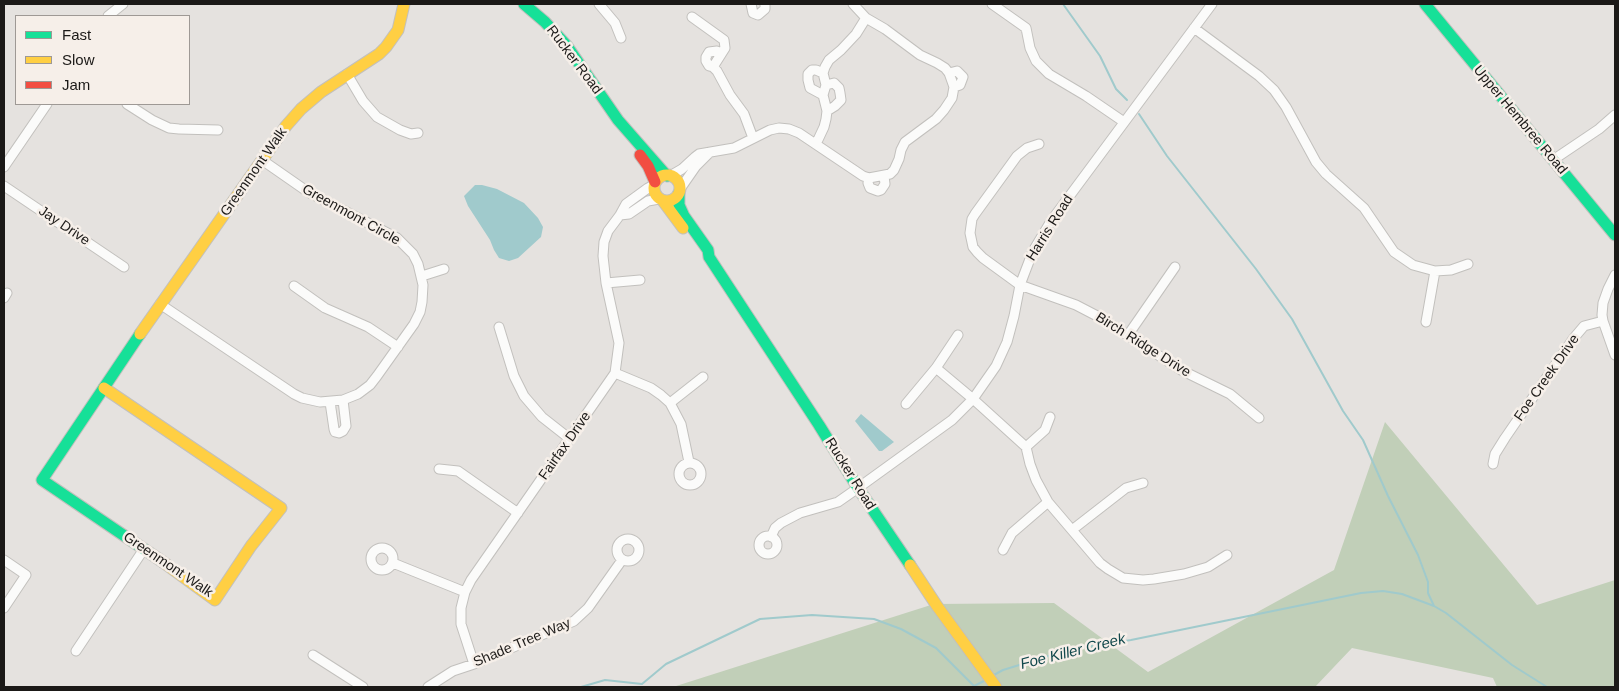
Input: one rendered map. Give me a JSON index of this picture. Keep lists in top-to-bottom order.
{
  "streets": {
    "street": [
      "Rucker Road",
      "Upper Hembree Road",
      "Greenmont Walk",
      "Greenmont Circle",
      "Jay Drive",
      "Harris Road",
      "Birch Ridge Drive",
      "Foe Creek Drive",
      "Fairfax Drive",
      "Shade Tree Way"
    ]
  },
  "crossings": [
    ["Rucker Road", "Harris Road"],
    ["Rucker Road", "Fairfax Drive"],
    ["Greenmont Walk", "Greenmont Circle"],
    ["Harris Road", "Birch Ridge Drive"],
    ["Fairfax Drive", "Shade Tree Way"]
  ],
  "water": ["Foe Killer Creek"],
  "legend": ["Fast", "Slow", "Jam"]
}
